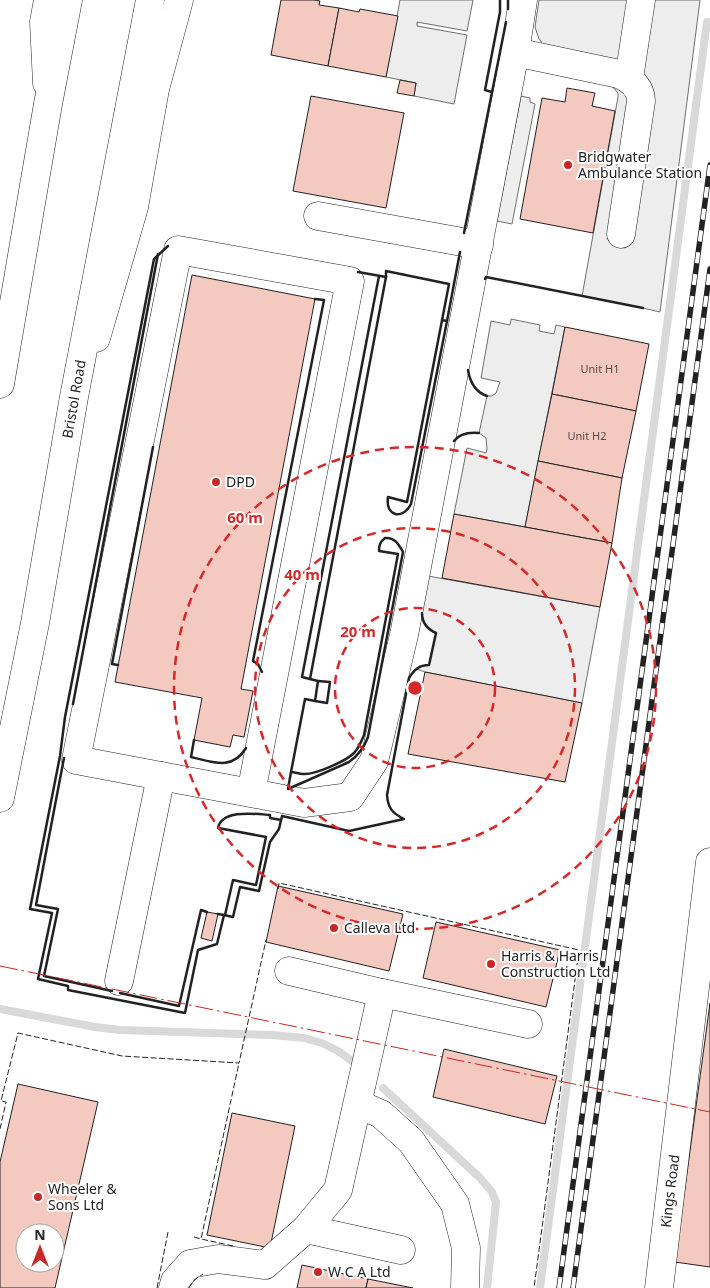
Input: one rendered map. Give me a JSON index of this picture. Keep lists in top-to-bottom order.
{
  "streets": {
    "street": ["Bristol Road", "Kings Road"]
  },
  "places": [
    "Bridgwater Ambulance Station",
    "DPD",
    "Calleva Ltd",
    "Harris & Harris Construction Ltd",
    "Wheeler & Sons Ltd",
    "W C A Ltd"
  ],
  "house_numbers": ["Unit H1", "Unit H2"],
  "north": "top",
  "rings": ["60 m", "40 m", "20 m"]
}
